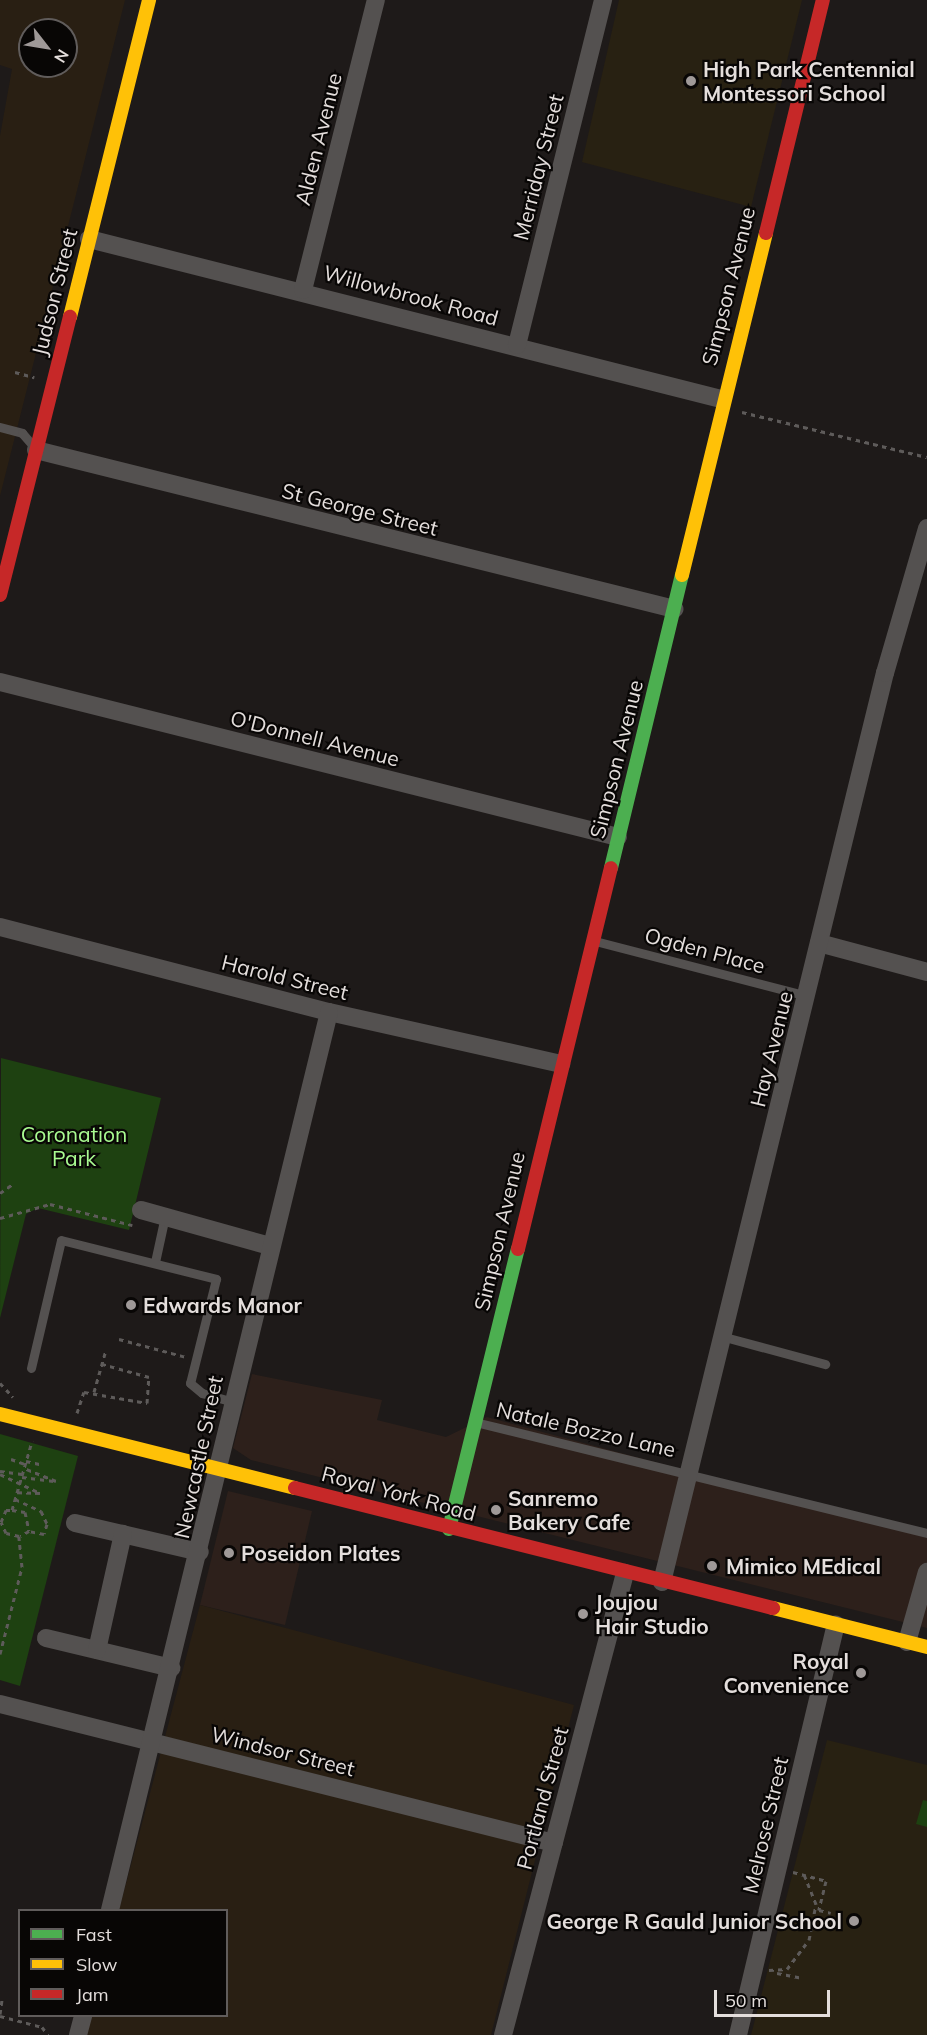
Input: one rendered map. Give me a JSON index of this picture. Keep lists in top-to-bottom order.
{
  "streets": {
    "street": [
      "Alden Avenue",
      "Merriday Street",
      "Simpson Avenue",
      "Judson Street",
      "Willowbrook Road",
      "St George Street",
      "O'Donnell Avenue",
      "Harold Street",
      "Hay Avenue",
      "Newcastle Street",
      "Royal York Road",
      "Windsor Street",
      "Portland Street",
      "Melrose Street"
    ],
    "lane": ["Ogden Place", "Natale Bozzo Lane"]
  },
  "crossings": [
    ["Alden Avenue", "Willowbrook Road"],
    ["Merriday Street", "Willowbrook Road"],
    ["Simpson Avenue", "Willowbrook Road"],
    ["Simpson Avenue", "St George Street"],
    ["Simpson Avenue", "O'Donnell Avenue"],
    ["Simpson Avenue", "Ogden Place"],
    ["Simpson Avenue", "Harold Street"],
    ["Simpson Avenue", "Natale Bozzo Lane"],
    ["Simpson Avenue", "Royal York Road"],
    ["Judson Street", "Willowbrook Road"],
    ["Judson Street", "St George Street"],
    ["Ogden Place", "Hay Avenue"],
    ["Harold Street", "Newcastle Street"],
    ["Hay Avenue", "Natale Bozzo Lane"],
    ["Hay Avenue", "Royal York Road"],
    ["Newcastle Street", "Royal York Road"],
    ["Newcastle Street", "Windsor Street"],
    ["Royal York Road", "Portland Street"],
    ["Royal York Road", "Melrose Street"],
    ["Windsor Street", "Portland Street"]
  ],
  "parks": ["Coronation Park"],
  "places": [
    "High Park Centennial Montessori School",
    "Edwards Manor",
    "Sanremo Bakery Cafe",
    "Poseidon Plates",
    "Mimico MEdical",
    "Joujou Hair Studio",
    "Royal Convenience",
    "George R Gauld Junior School"
  ],
  "legend": ["Fast", "Slow", "Jam"],
  "scale_bar": "50 m",
  "north": "bottom right"
}
